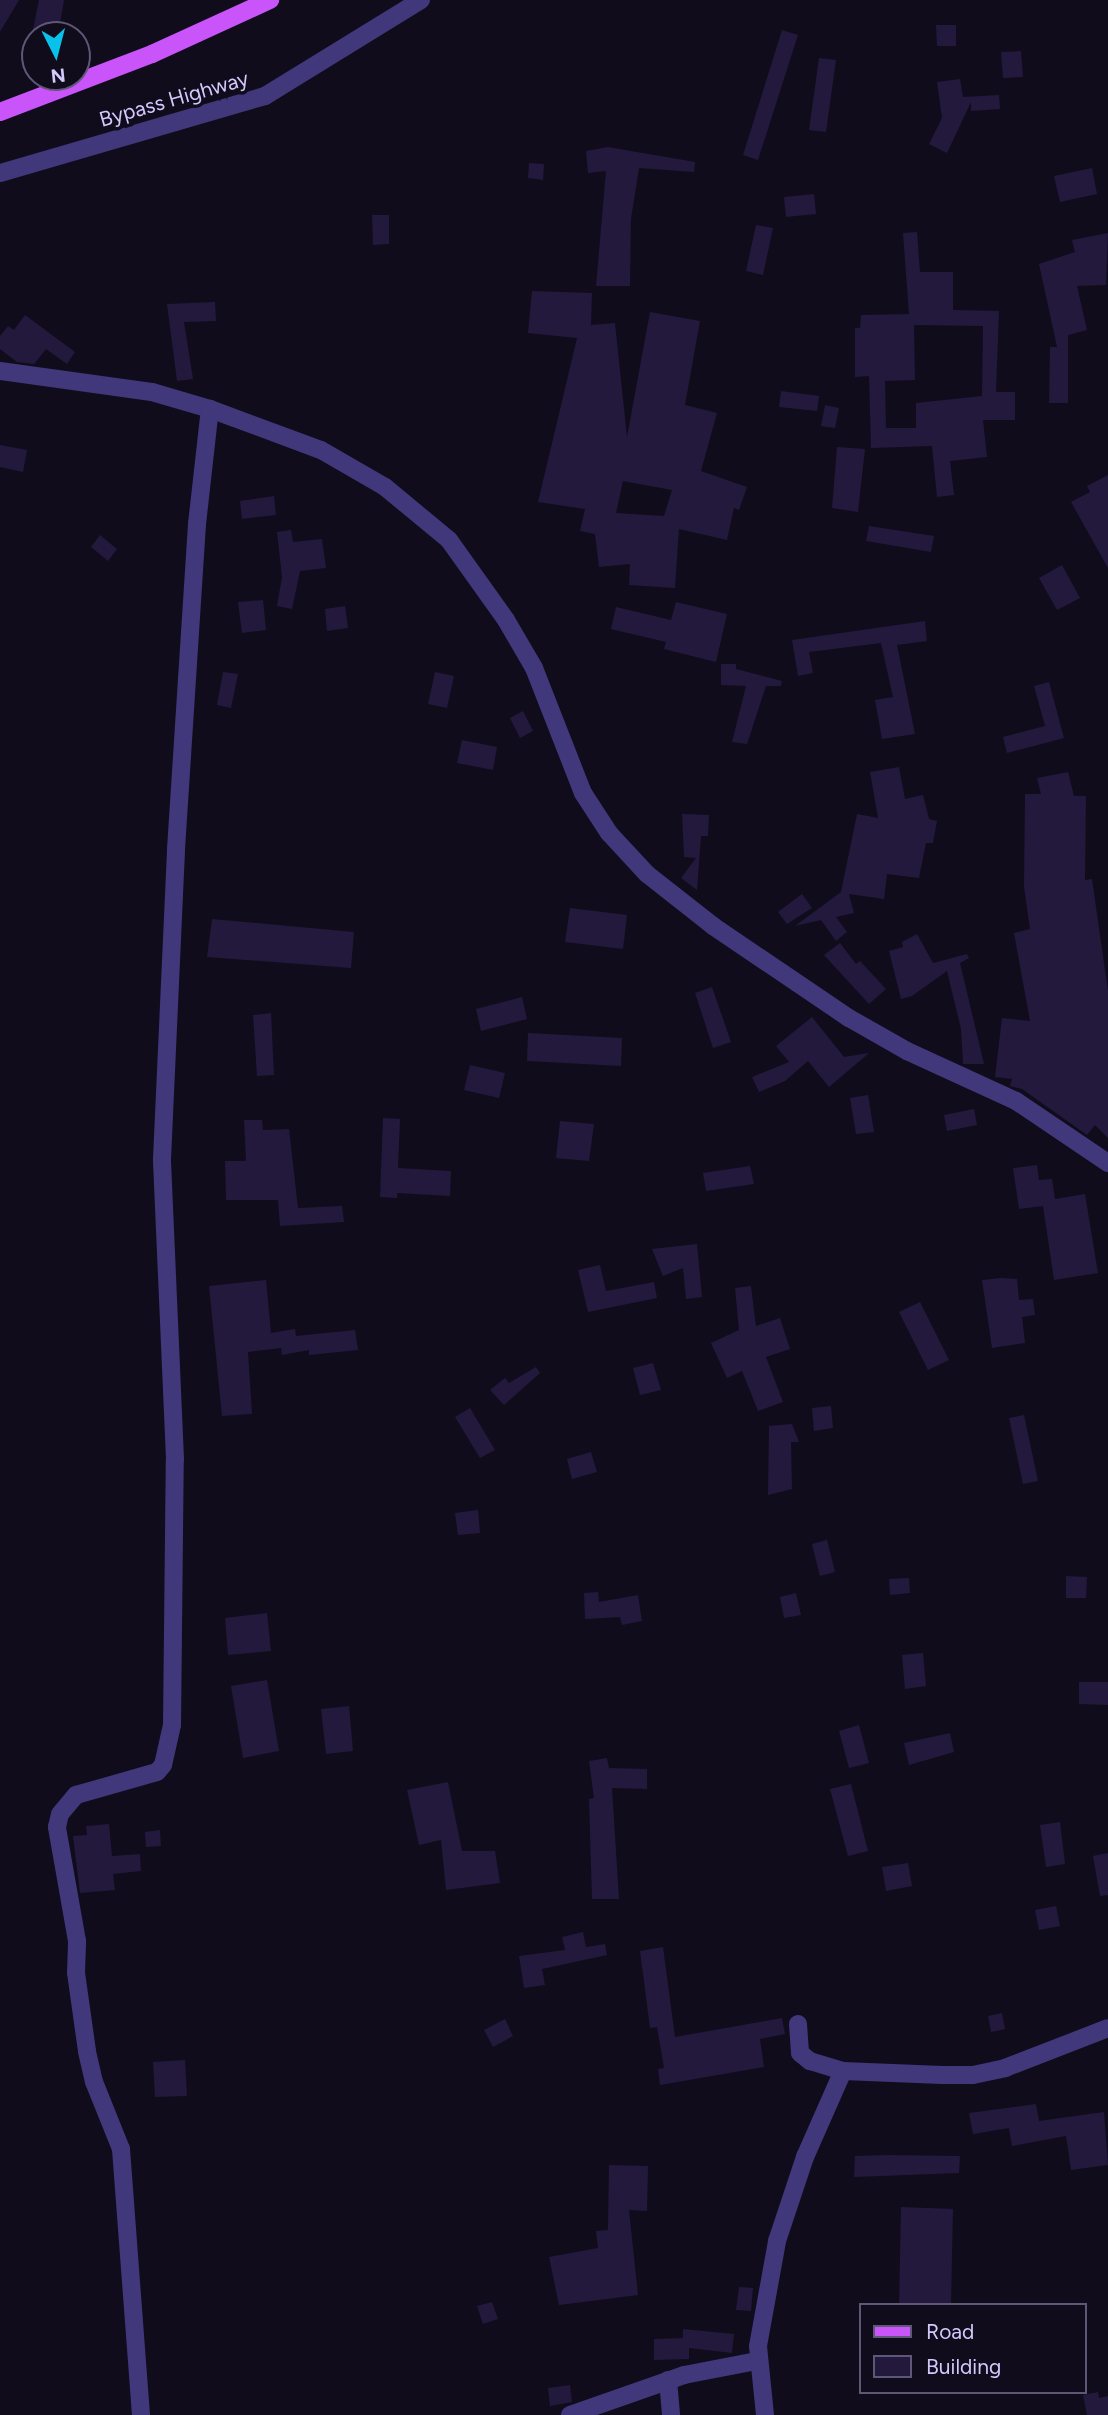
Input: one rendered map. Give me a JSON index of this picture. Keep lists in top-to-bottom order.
{
  "streets": {
    "main road": ["Bypass Highway"]
  },
  "legend": ["Road", "Building"],
  "north": "bottom"
}
